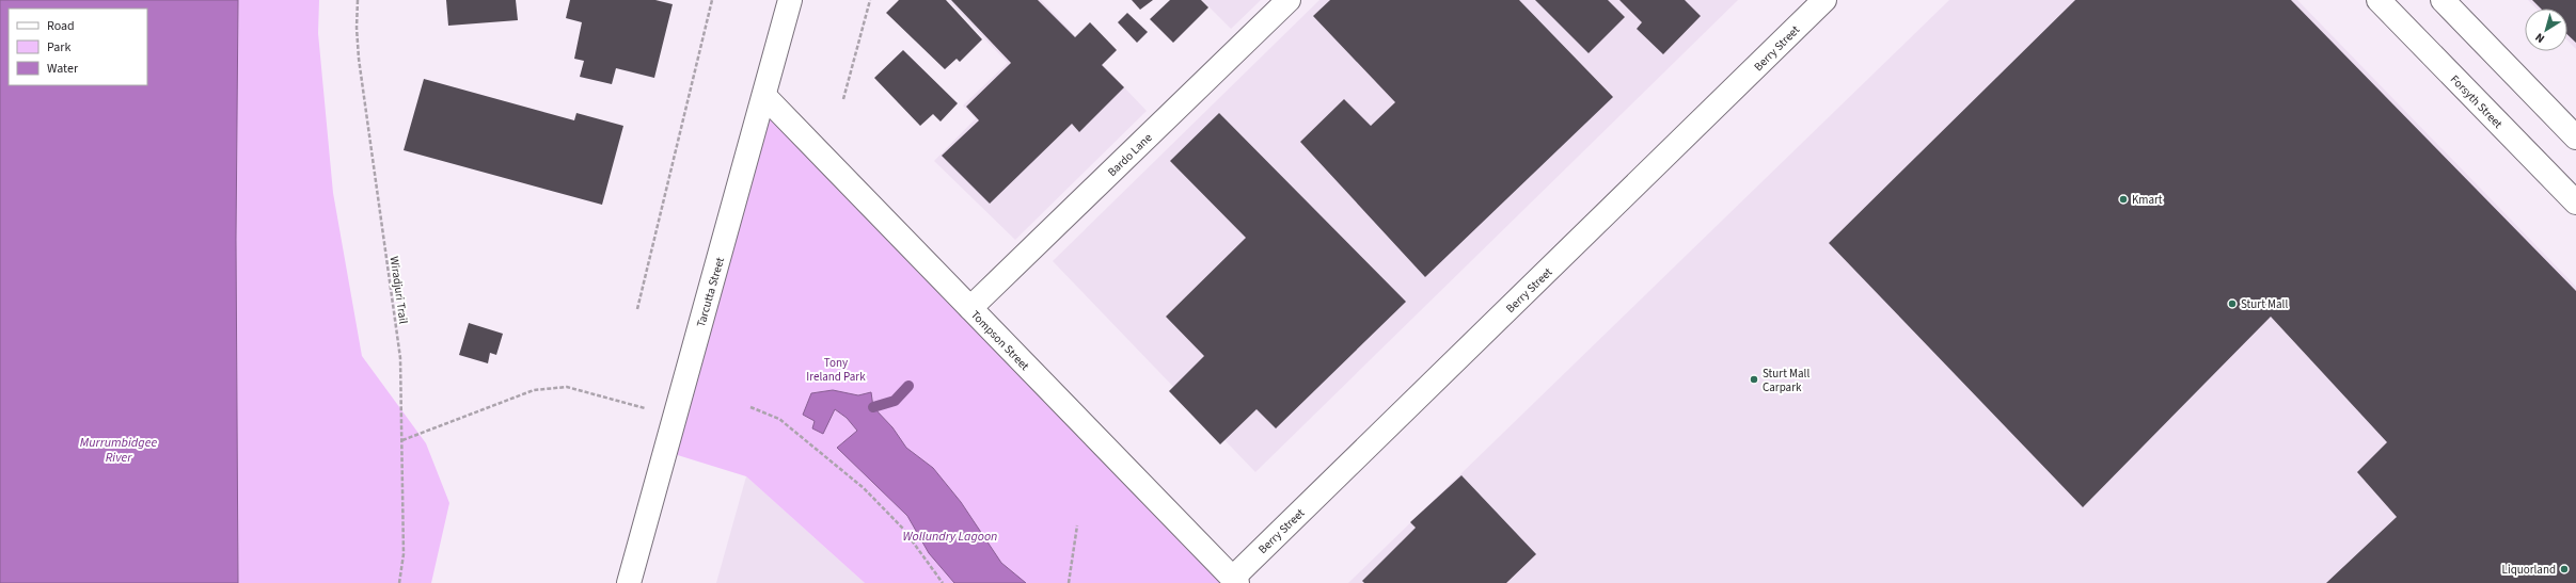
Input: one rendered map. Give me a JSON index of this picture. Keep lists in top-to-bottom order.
{
  "streets": {
    "street": [
      "Berry Street",
      "Forsyth Street",
      "Bardo Lane",
      "Tarcutta Street",
      "Tompson Street"
    ],
    "path": ["Wiradjuri Trail"]
  },
  "crossings": [
    ["Berry Street", "Tompson Street"],
    ["Bardo Lane", "Tompson Street"],
    ["Tarcutta Street", "Tompson Street"]
  ],
  "water": ["Murrumbidgee River", "Wollundry Lagoon"],
  "parks": ["Tony Ireland Park"],
  "places": [
    "Kmart",
    "Sturt Mall",
    "Sturt Mall Carpark",
    "Liquorland"
  ],
  "legend": ["Road", "Park", "Water"],
  "north": "bottom left"
}
